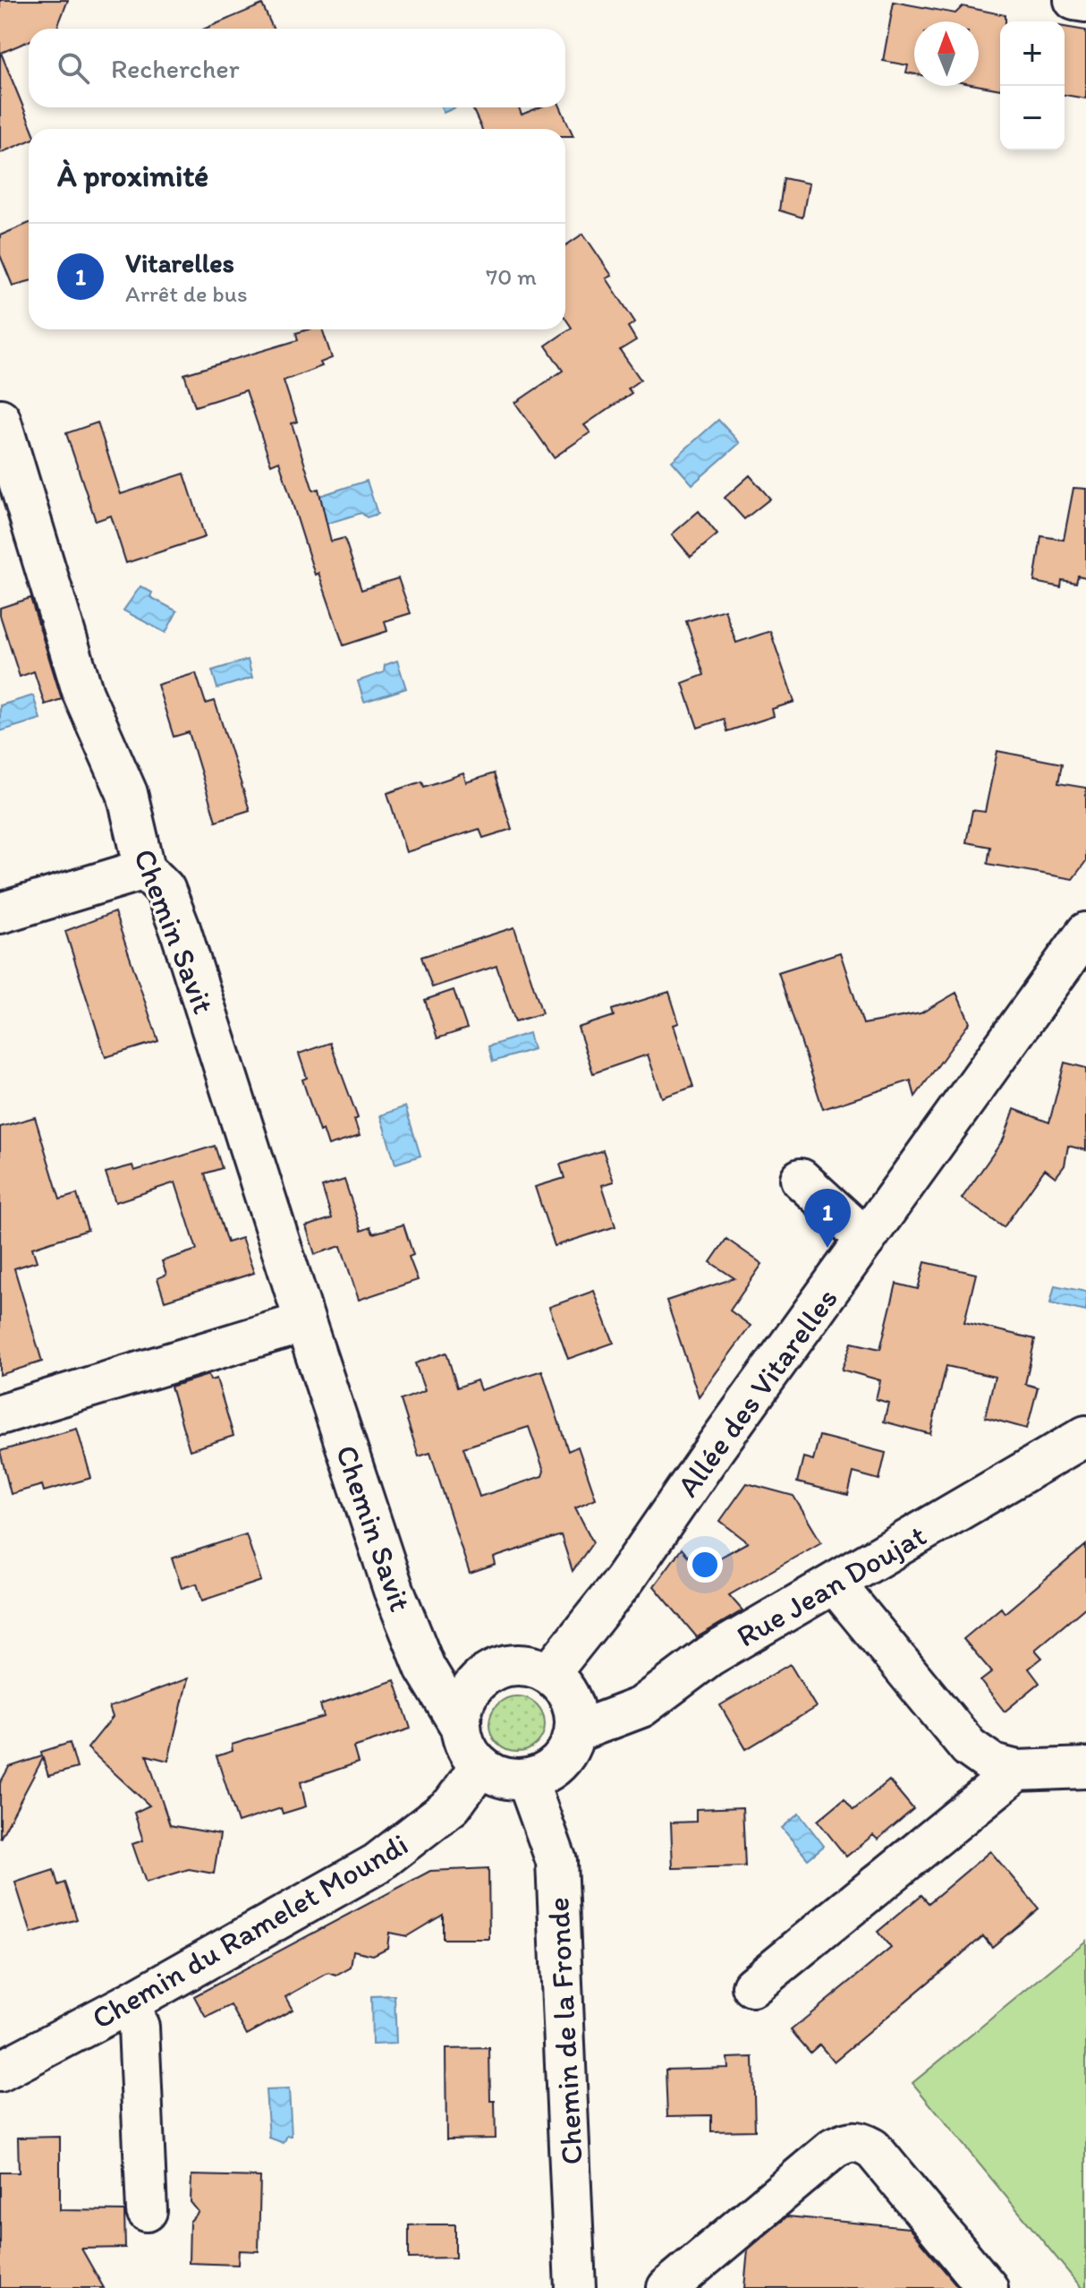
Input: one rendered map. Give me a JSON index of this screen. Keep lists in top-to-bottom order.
{
  "streets": {
    "street": [
      "Chemin Savit",
      "Allée des Vitarelles",
      "Rue Jean Doujat",
      "Chemin du Ramelet Moundi",
      "Chemin de la Fronde"
    ]
  },
  "crossings": [
    ["Chemin Savit", "Allée des Vitarelles"],
    ["Chemin Savit", "Rue Jean Doujat"],
    ["Chemin Savit", "Chemin du Ramelet Moundi"],
    ["Chemin Savit", "Chemin de la Fronde"],
    ["Allée des Vitarelles", "Rue Jean Doujat"],
    ["Allée des Vitarelles", "Chemin du Ramelet Moundi"],
    ["Allée des Vitarelles", "Chemin de la Fronde"],
    ["Rue Jean Doujat", "Chemin du Ramelet Moundi"],
    ["Rue Jean Doujat", "Chemin de la Fronde"],
    ["Chemin du Ramelet Moundi", "Chemin de la Fronde"]
  ],
  "north": "top",
  "page": {
    "map_buttons": ["+", "−"],
    "search": "Rechercher",
    "heading": "À proximité",
    "list": [
      {
        "mark": "1",
        "name": "Vitarelles",
        "note": "Arrêt de bus",
        "value": "70 m"
      }
    ],
    "pins": "1"
  }
}
